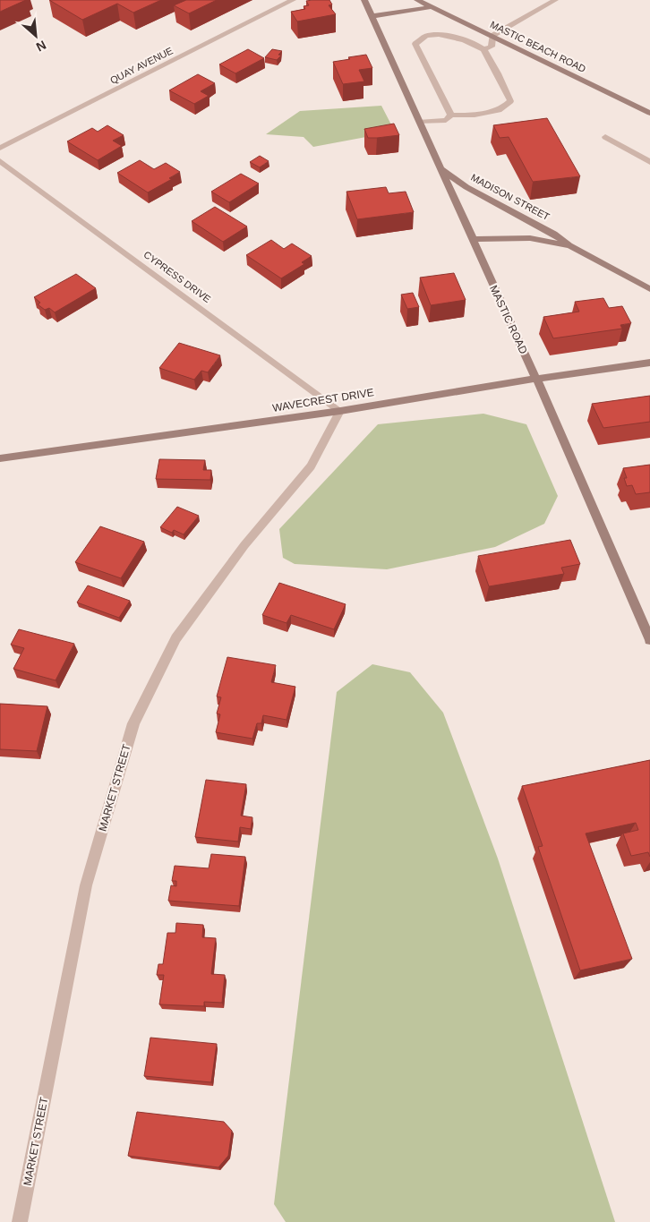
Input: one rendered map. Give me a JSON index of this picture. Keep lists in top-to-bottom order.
{
  "streets": {
    "street": [
      "MASTIC BEACH ROAD",
      "QUAY AVENUE",
      "MADISON STREET",
      "CYPRESS DRIVE",
      "MASTIC ROAD",
      "WAVECREST DRIVE",
      "MARKET STREET"
    ]
  },
  "crossings": [
    ["MADISON STREET", "MASTIC ROAD"],
    ["CYPRESS DRIVE", "WAVECREST DRIVE"],
    ["CYPRESS DRIVE", "MARKET STREET"],
    ["MASTIC ROAD", "WAVECREST DRIVE"],
    ["WAVECREST DRIVE", "MARKET STREET"]
  ],
  "north": "bottom right"
}
